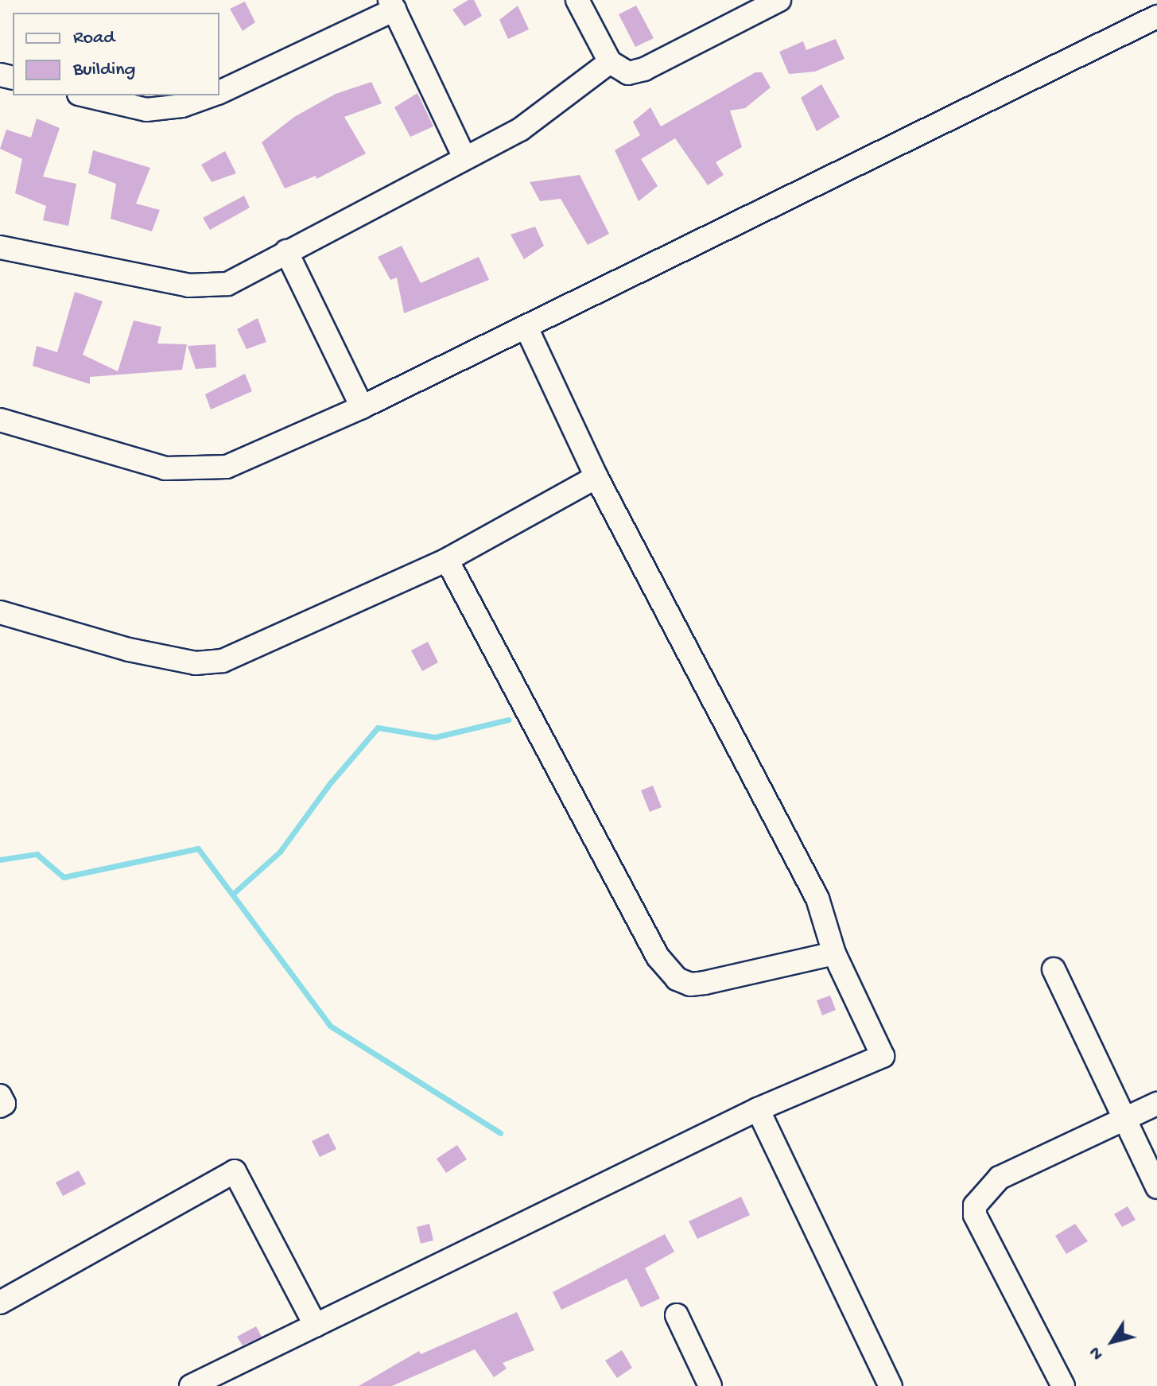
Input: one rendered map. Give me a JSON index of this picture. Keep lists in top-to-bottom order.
{
  "legend": ["Road", "Building"],
  "north": "bottom left"
}
